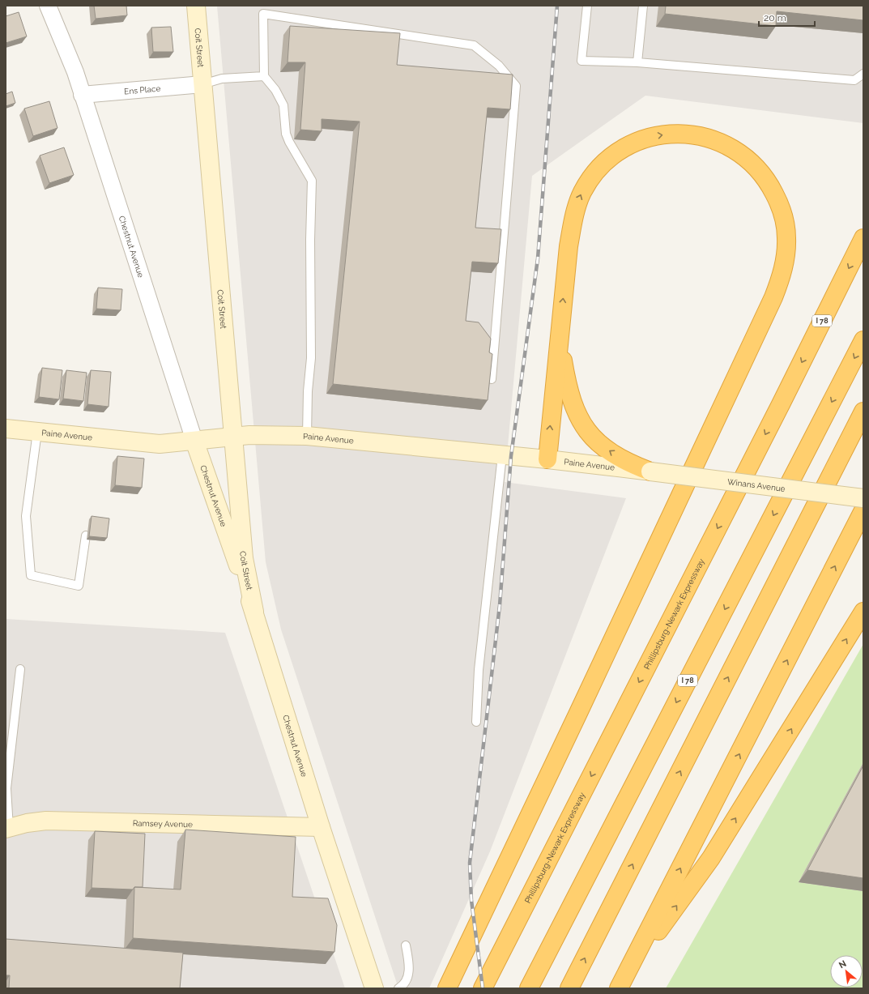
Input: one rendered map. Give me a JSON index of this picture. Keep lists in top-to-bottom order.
{
  "streets": {
    "highway": ["I 78", "Phillipsburg-Newark Expressway"],
    "main road": [
      "Coit Street",
      "Chestnut Avenue",
      "Paine Avenue",
      "Winans Avenue",
      "Ramsey Avenue"
    ],
    "street": ["Ens Place"]
  },
  "crossings": [
    ["Coit Street", "Ens Place"],
    ["Coit Street", "Chestnut Avenue"],
    ["Coit Street", "Paine Avenue"],
    ["Ens Place", "Chestnut Avenue"],
    ["Chestnut Avenue", "Paine Avenue"],
    ["Chestnut Avenue", "Ramsey Avenue"],
    ["Paine Avenue", "Winans Avenue"]
  ],
  "scale_bar": "20 m",
  "north": "top left"
}
